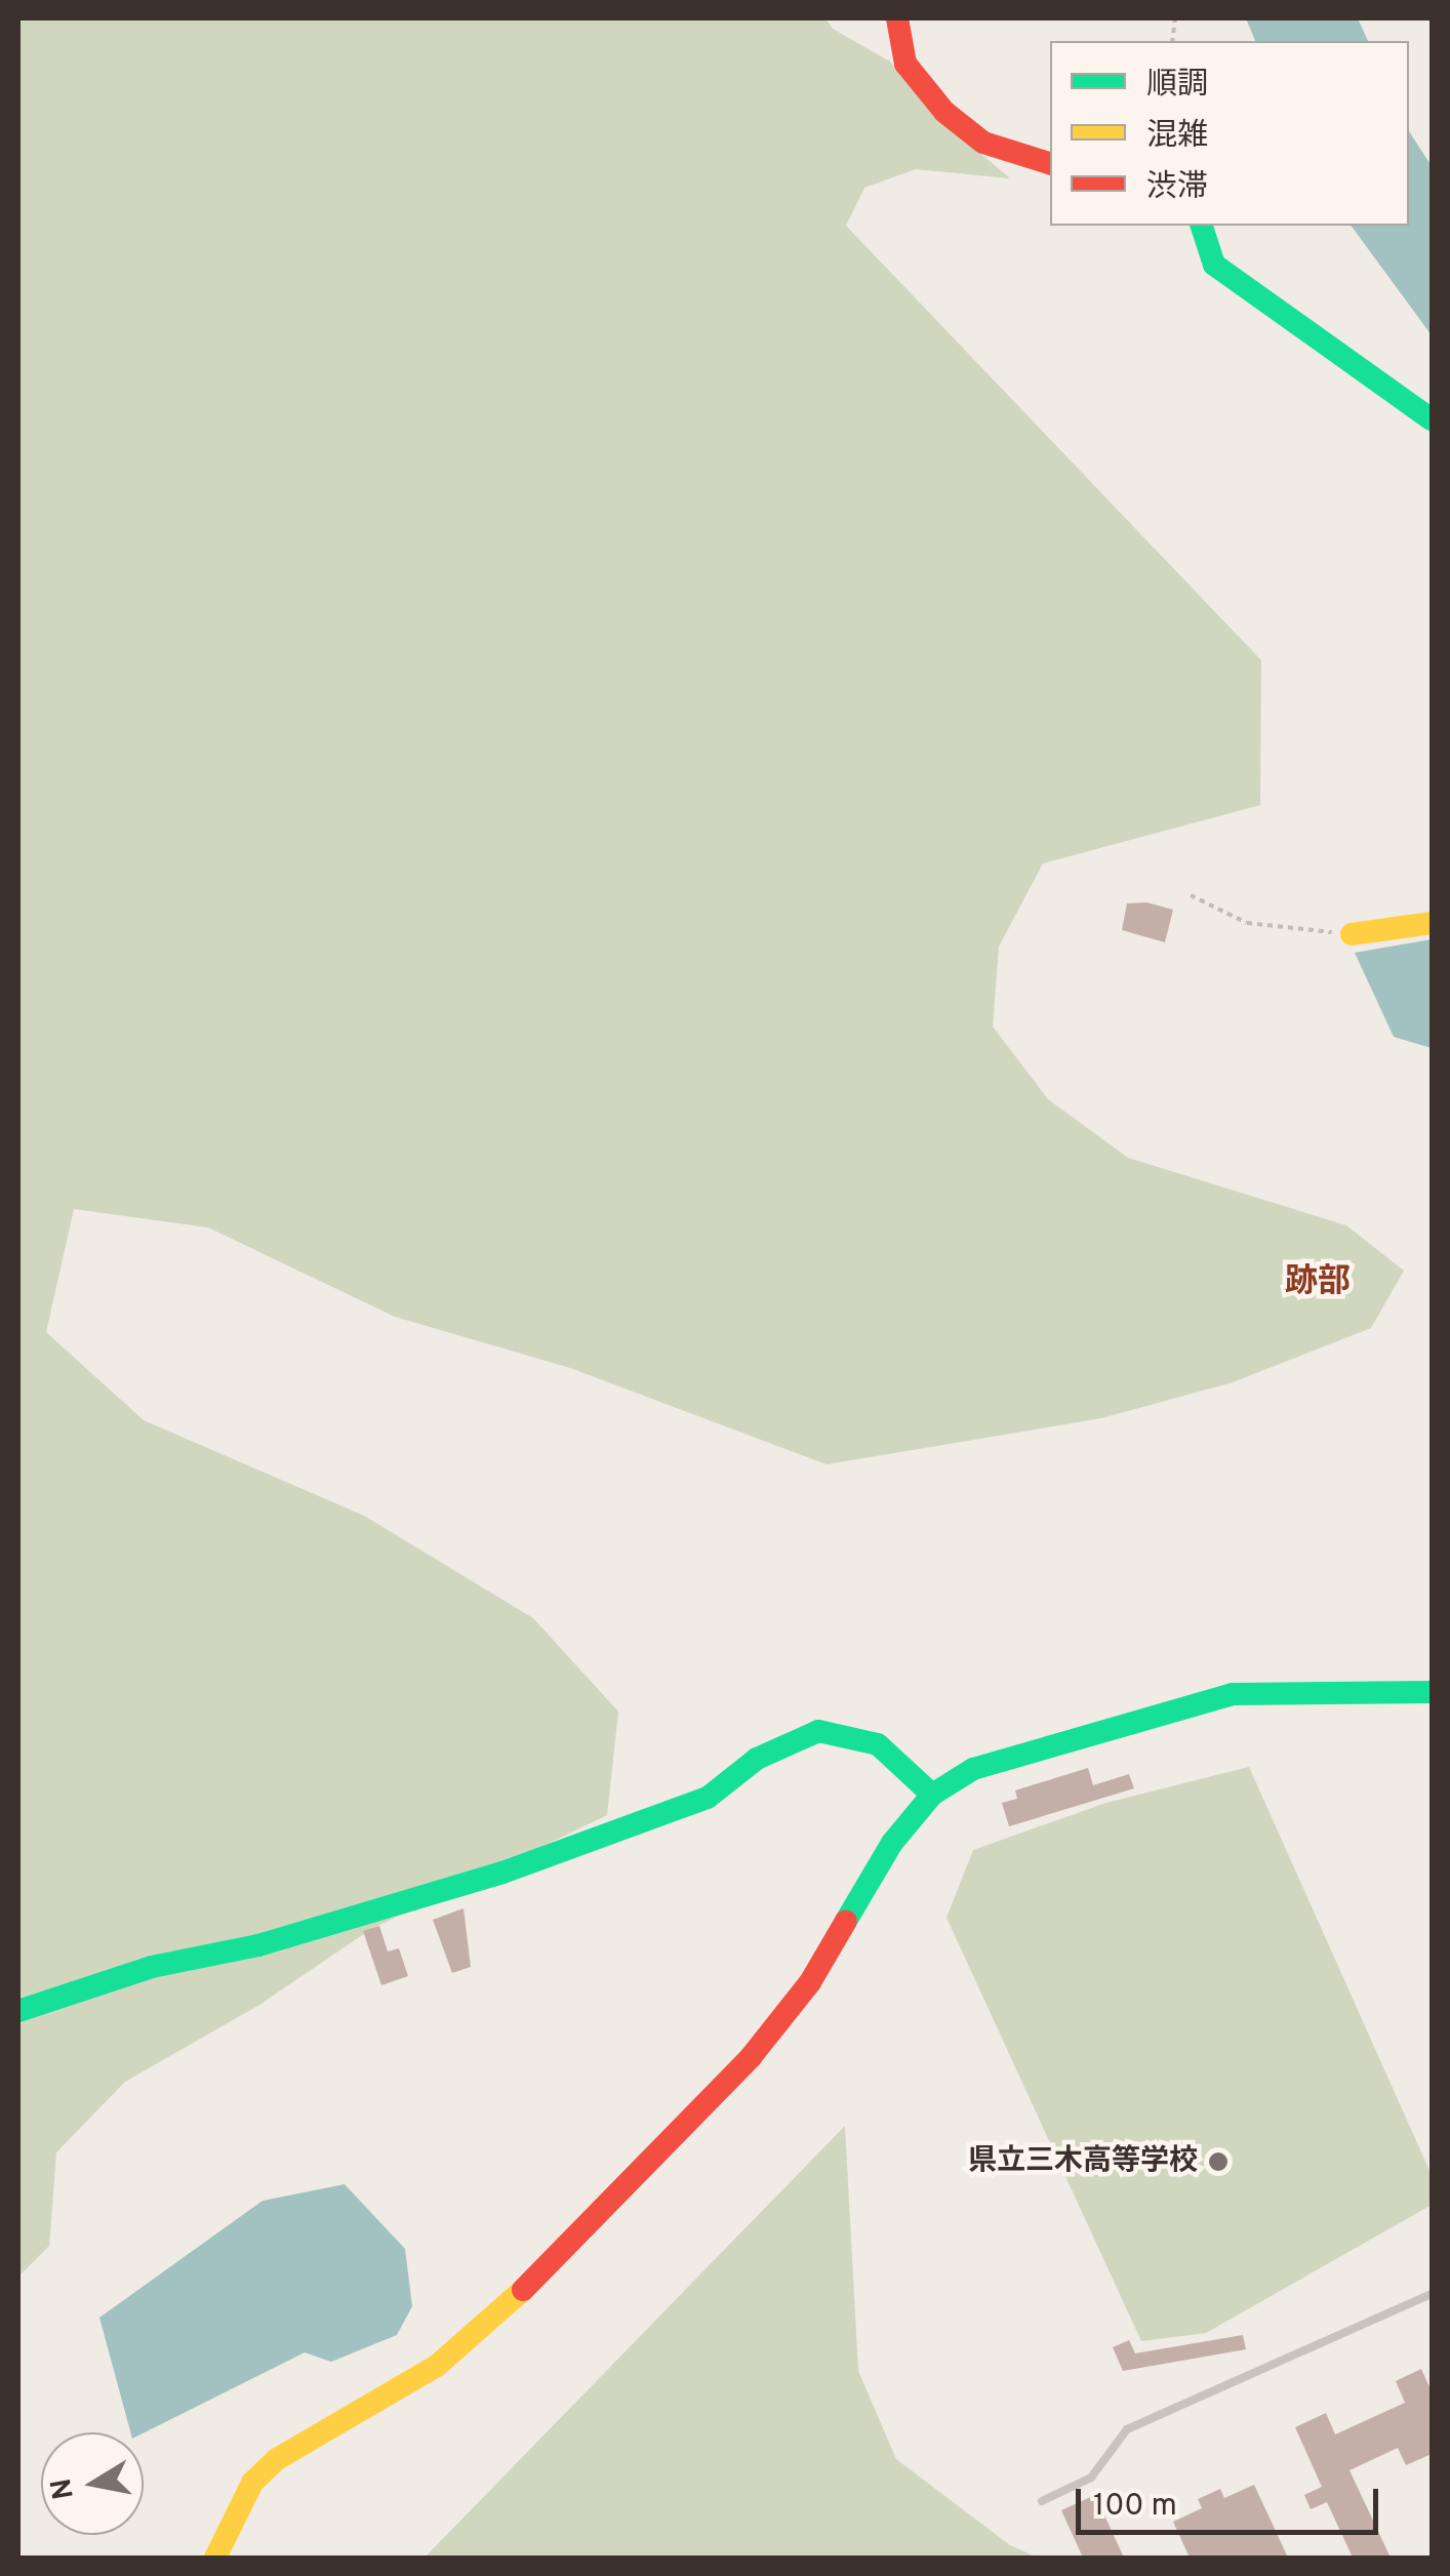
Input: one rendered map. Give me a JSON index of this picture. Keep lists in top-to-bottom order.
{
  "districts": ["跡部"],
  "places": ["県立三木高等学校"],
  "legend": ["順調", "混雑", "渋滞"],
  "scale_bar": "100 m",
  "north": "left"
}
